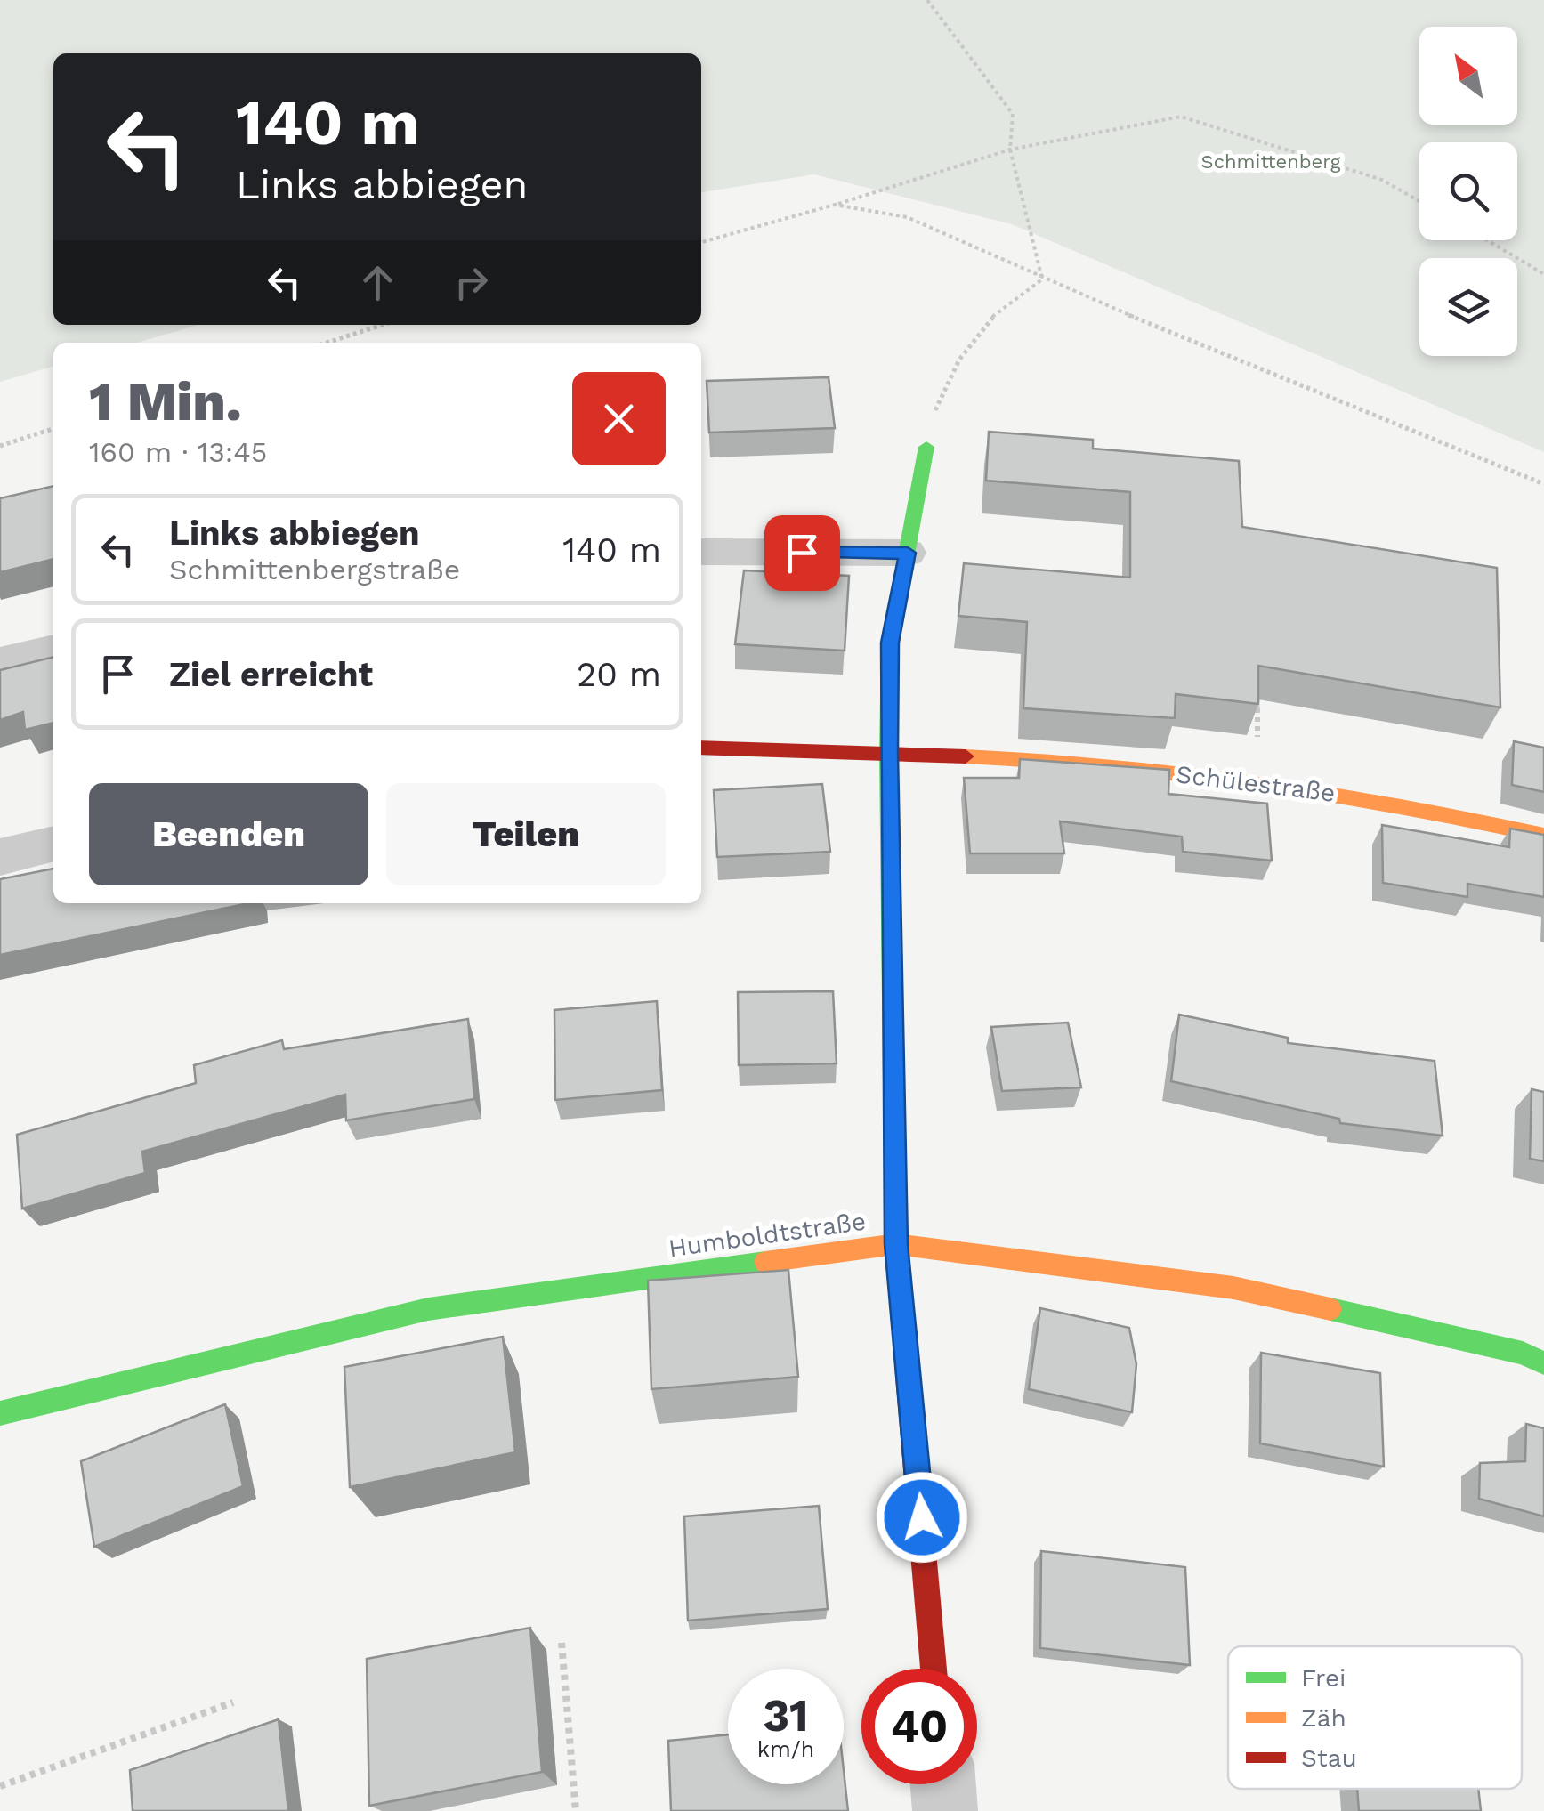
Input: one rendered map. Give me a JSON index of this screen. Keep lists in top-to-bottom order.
{
  "streets": {
    "street": ["Schülestraße", "Humboldtstraße"]
  },
  "parks": ["Schmittenberg"],
  "legend": ["Frei", "Zäh", "Stau"],
  "north": "top left",
  "page": {
    "turn": ["140 m", "Links abbiegen"],
    "heading": ["1 Min.", "160 m · 13:45"],
    "list": [
      {
        "name": "Links abbiegen",
        "note": "Schmittenbergstraße",
        "value": "140 m"
      },
      {
        "name": "Ziel erreicht",
        "value": "20 m"
      }
    ],
    "buttons": ["Beenden", "Teilen"],
    "speed": "31 km/h",
    "limit": "40"
  }
}
